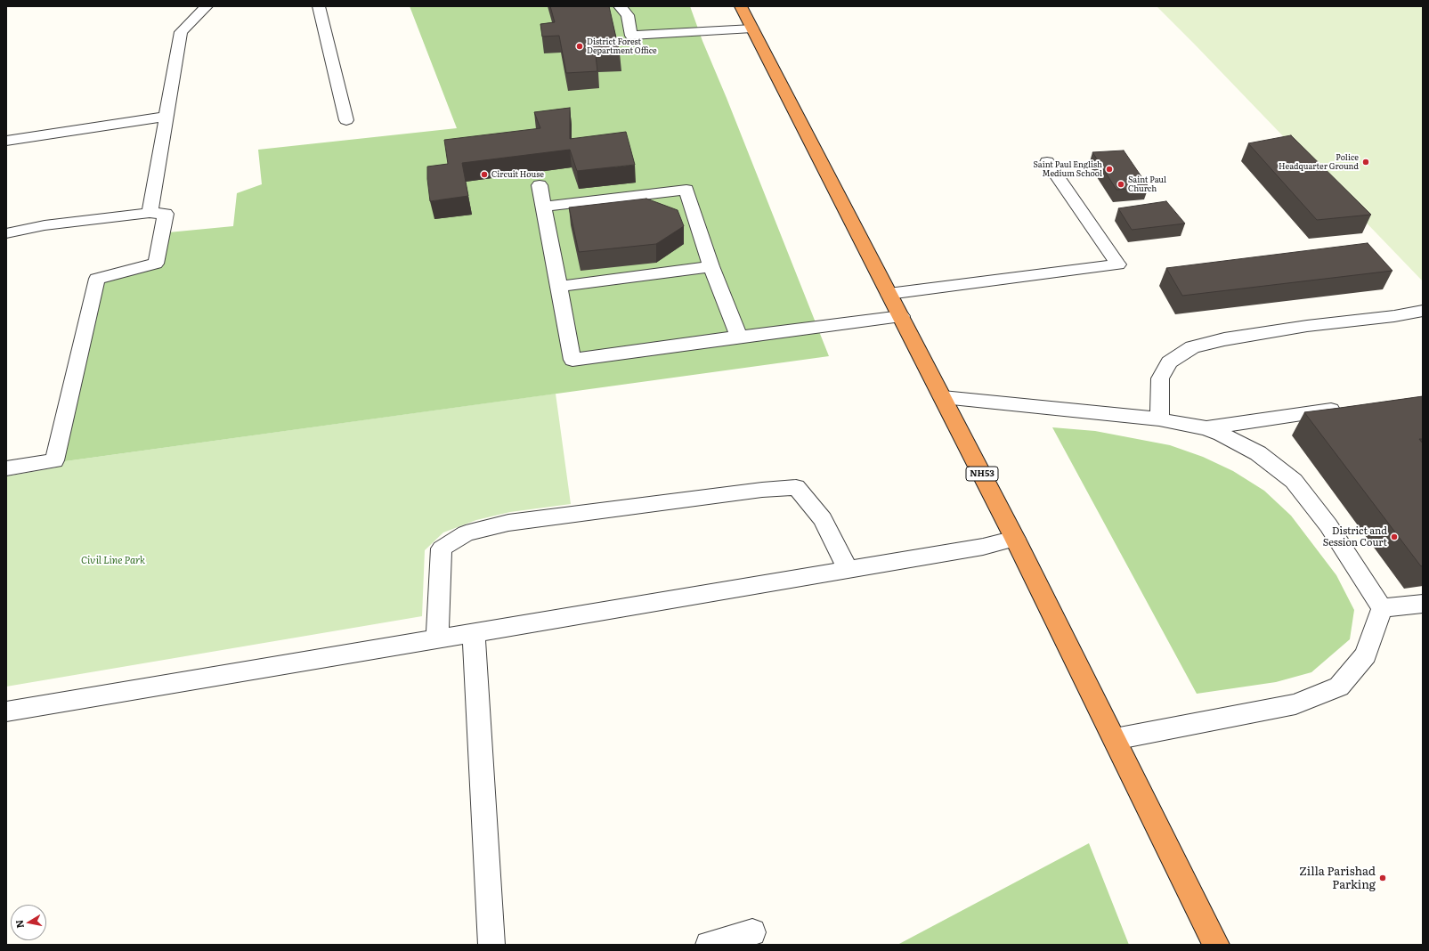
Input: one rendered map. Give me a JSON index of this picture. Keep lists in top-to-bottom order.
{
  "streets": {
    "highway": ["NH53"]
  },
  "parks": ["Civil Line Park"],
  "places": [
    "District Forest Department Office",
    "Police Headquarter Ground",
    "Saint Paul English Medium School",
    "Circuit House",
    "Saint Paul Church",
    "District and Session Court",
    "Zilla Parishad Parking"
  ],
  "north": "left"
}
